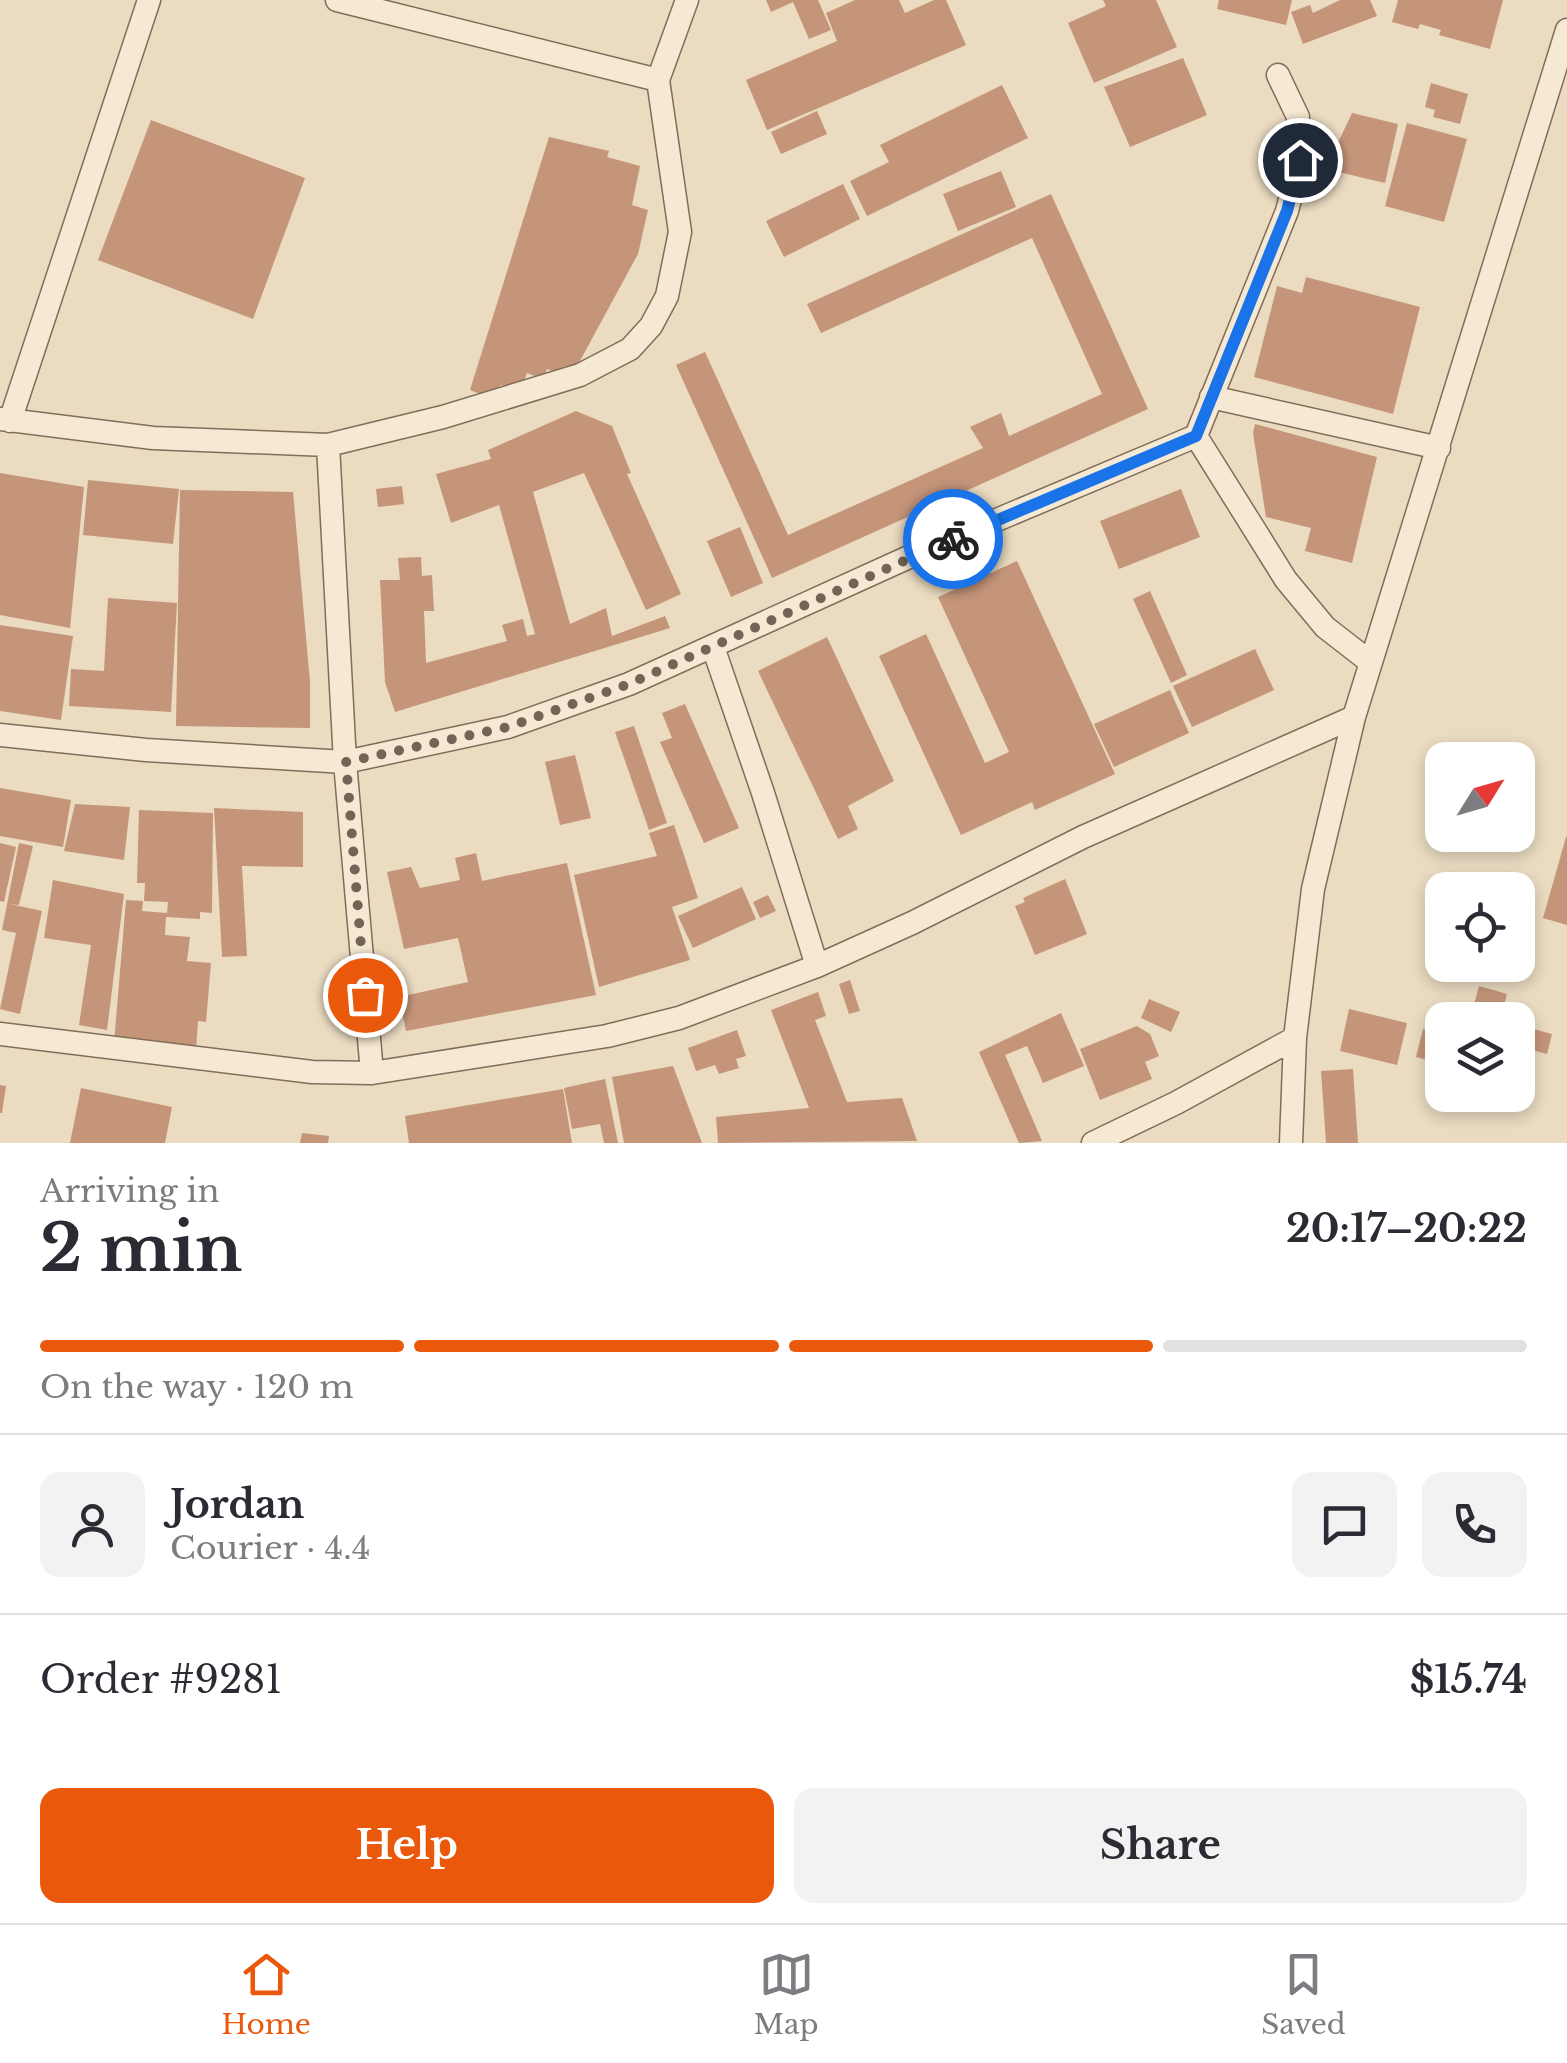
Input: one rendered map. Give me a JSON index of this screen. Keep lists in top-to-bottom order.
{
  "north": "top right",
  "page": {
    "heading": ["2 min", "Arriving in", "20:17–20:22"],
    "panel": [
      "Jordan",
      "Courier · 4.4",
      "Order #9281",
      "$15.74"
    ],
    "bar": "On the way · 120 m",
    "buttons": ["Help", "Share"],
    "tabs": ["Home", "Map", "Saved"]
  }
}
